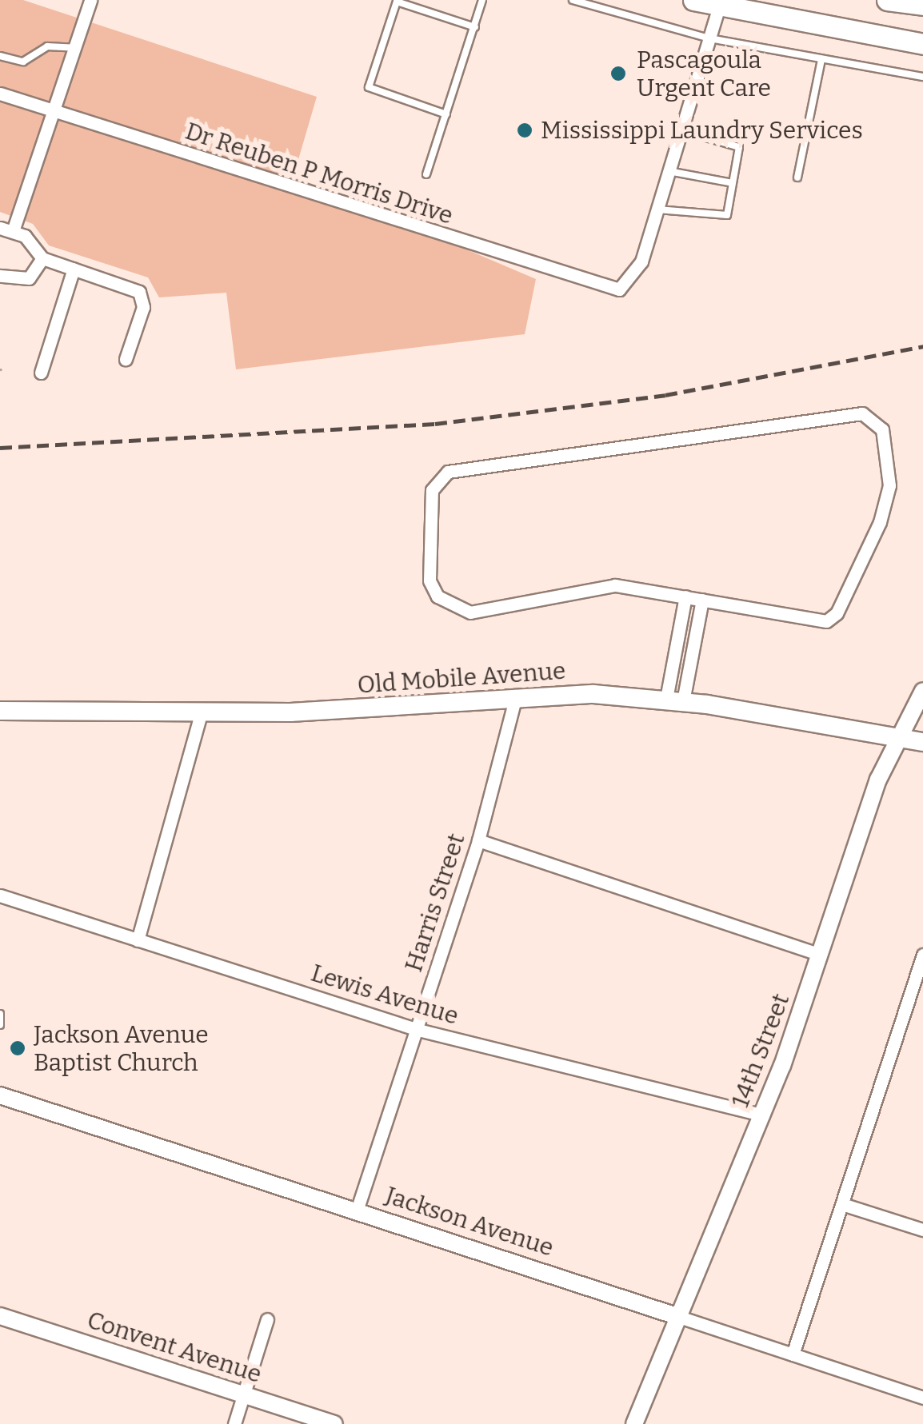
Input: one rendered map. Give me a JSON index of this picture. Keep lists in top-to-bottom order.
{
  "streets": {
    "main road": ["Old Mobile Avenue"],
    "street": [
      "Dr Reuben P Morris Drive",
      "Harris Street",
      "Lewis Avenue",
      "14th Street",
      "Jackson Avenue",
      "Convent Avenue"
    ]
  },
  "crossings": [
    ["Old Mobile Avenue", "Harris Street"],
    ["Old Mobile Avenue", "14th Street"],
    ["Harris Street", "Lewis Avenue"],
    ["Harris Street", "Jackson Avenue"],
    ["Lewis Avenue", "14th Street"],
    ["14th Street", "Jackson Avenue"]
  ],
  "places": ["Pascagoula Urgent Care", "Mississippi Laundry Services", "Jackson Avenue Baptist Church"]
}
